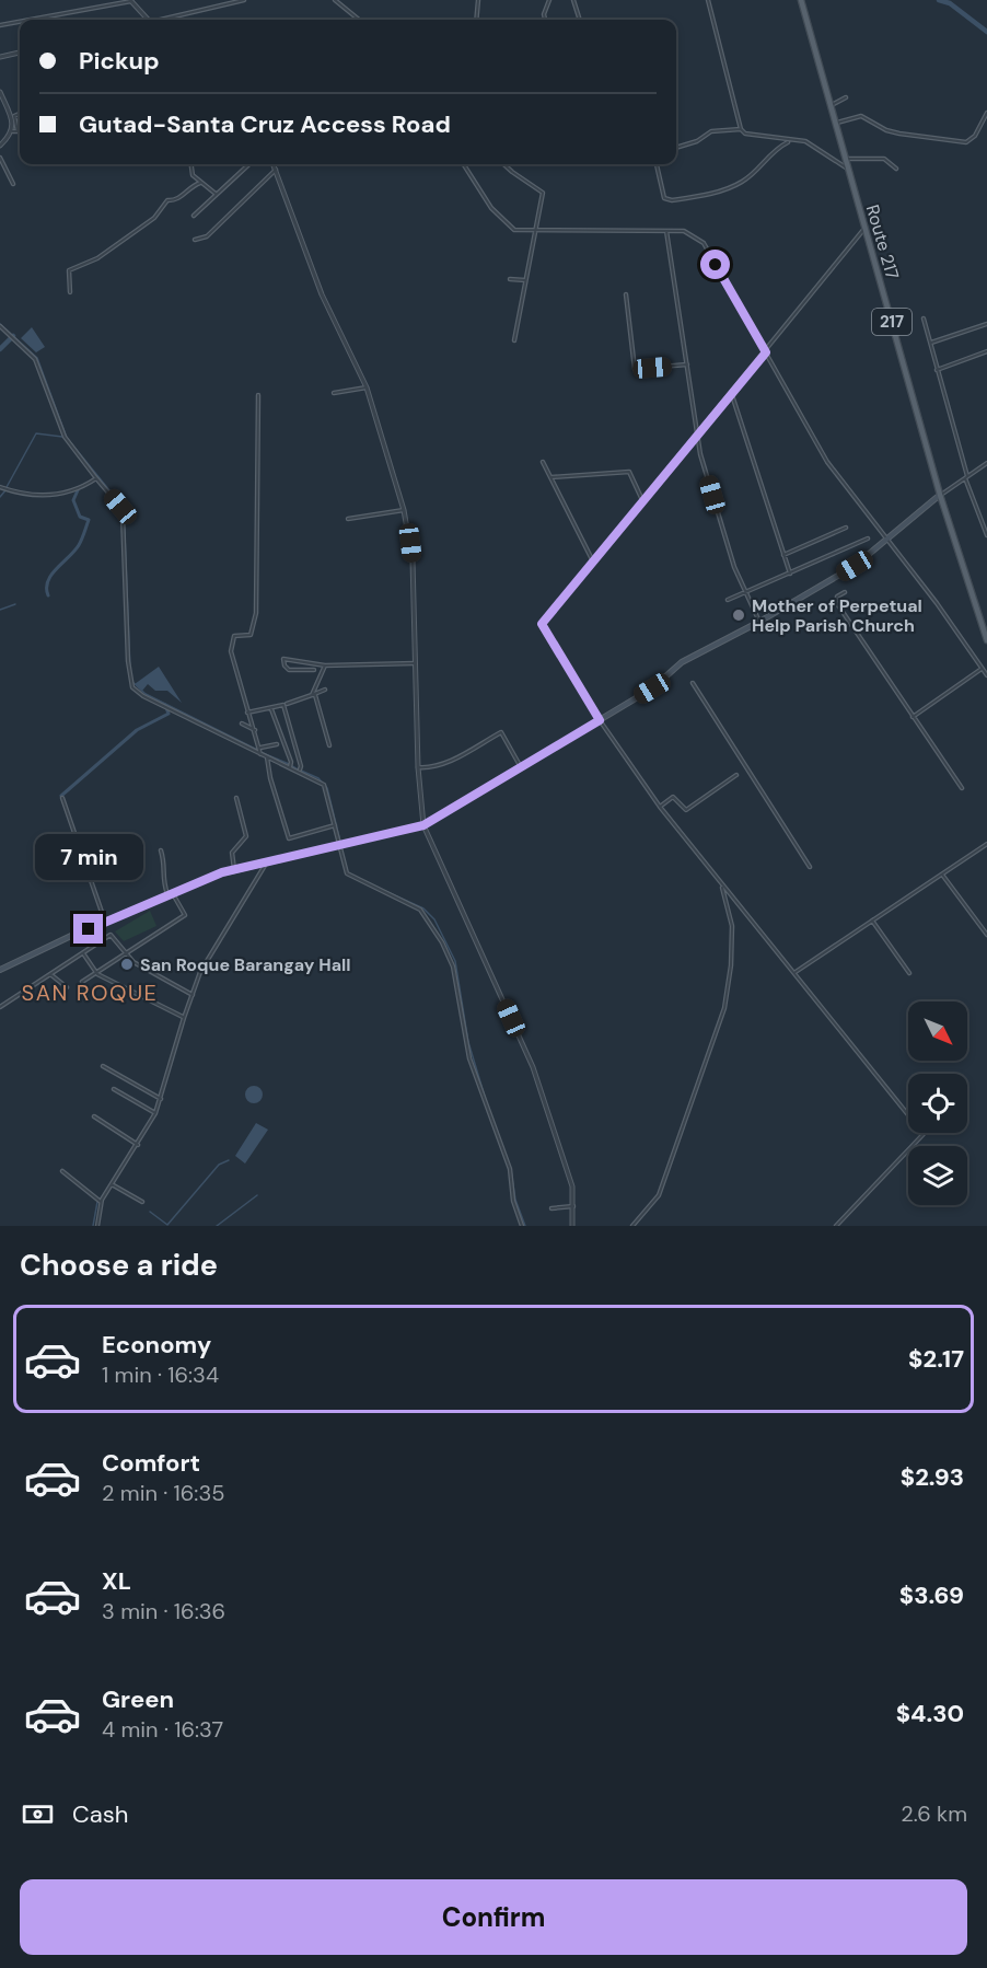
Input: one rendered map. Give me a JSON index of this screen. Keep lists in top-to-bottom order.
{
  "streets": {
    "main road": ["Route 217", "217"]
  },
  "districts": ["SAN ROQUE"],
  "places": ["Mother of Perpetual Help Parish Church", "San Roque Barangay Hall"],
  "north": "bottom right",
  "page": {
    "banner": ["Pickup", "Gutad-Santa Cruz Access Road"],
    "bubble": "7 min",
    "heading": "Choose a ride",
    "list": [
      {
        "name": "Economy",
        "note": "1 min · 16:34",
        "value": "$2.17"
      },
      {
        "name": "Comfort",
        "note": "2 min · 16:35",
        "value": "$2.93"
      },
      {
        "name": "XL",
        "note": "3 min · 16:36",
        "value": "$3.69"
      },
      {
        "name": "Green",
        "note": "4 min · 16:37",
        "value": "$4.30"
      }
    ],
    "pay": ["Cash", "2.6 km"],
    "buttons": "Confirm"
  }
}
